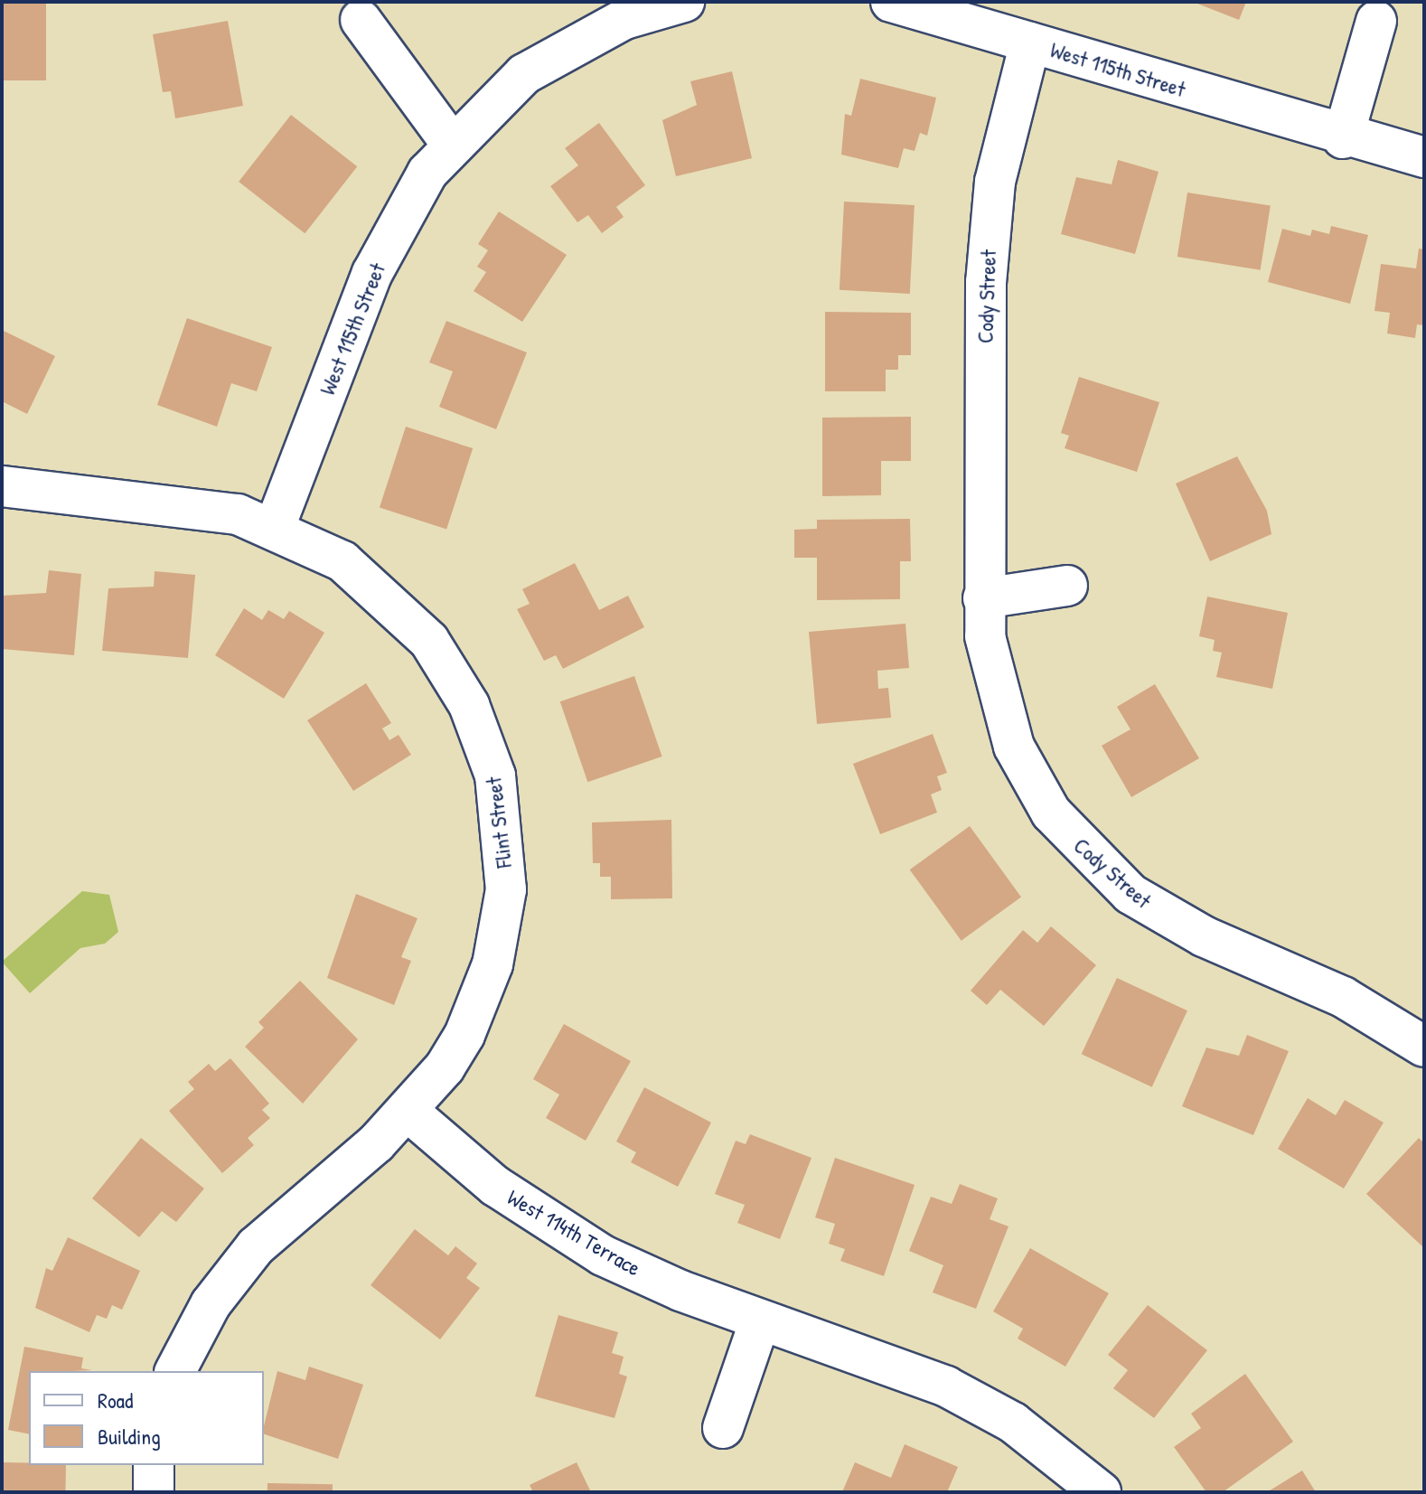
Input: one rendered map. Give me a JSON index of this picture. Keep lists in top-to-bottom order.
{
  "streets": {
    "street": [
      "West 115th Street",
      "Cody Street",
      "Flint Street",
      "West 114th Terrace"
    ]
  },
  "crossings": [
    ["West 115th Street", "Cody Street"],
    ["West 115th Street", "Flint Street"],
    ["Flint Street", "West 114th Terrace"]
  ],
  "legend": ["Road", "Building"]
}
